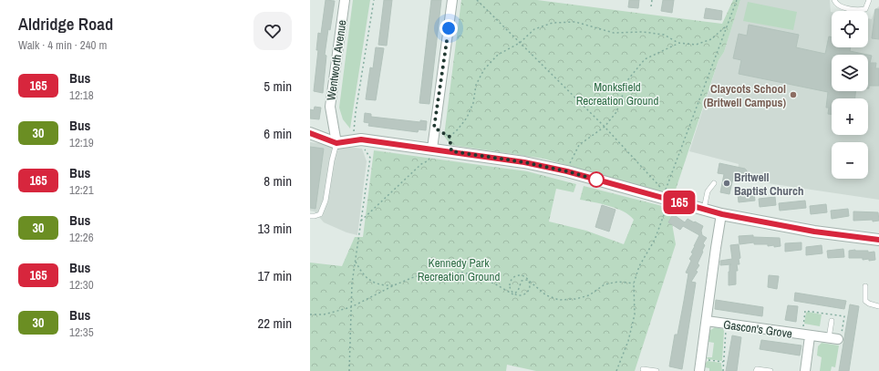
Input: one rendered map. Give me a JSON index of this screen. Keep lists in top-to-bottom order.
{
  "streets": {
    "street": ["Wentworth Avenue", "Gascon's Grove"]
  },
  "parks": ["Monksfield Recreation Ground", "Kennedy Park Recreation Ground"],
  "places": ["Claycots School (Britwell Campus)", "Britwell Baptist Church"],
  "lines": ["bus line 165"],
  "page": {
    "heading": ["Aldridge Road", "Walk · 4 min · 240 m"],
    "on_map": "165",
    "map_buttons": ["+", "−"],
    "list": [
      {
        "mark": "165",
        "name": "Bus",
        "note": "12:18",
        "value": "5 min"
      },
      {
        "mark": "30",
        "name": "Bus",
        "note": "12:19",
        "value": "6 min"
      },
      {
        "mark": "165",
        "name": "Bus",
        "note": "12:21",
        "value": "8 min"
      },
      {
        "mark": "30",
        "name": "Bus",
        "note": "12:26",
        "value": "13 min"
      },
      {
        "mark": "165",
        "name": "Bus",
        "note": "12:30",
        "value": "17 min"
      },
      {
        "mark": "30",
        "name": "Bus",
        "note": "12:35",
        "value": "22 min"
      }
    ]
  }
}
